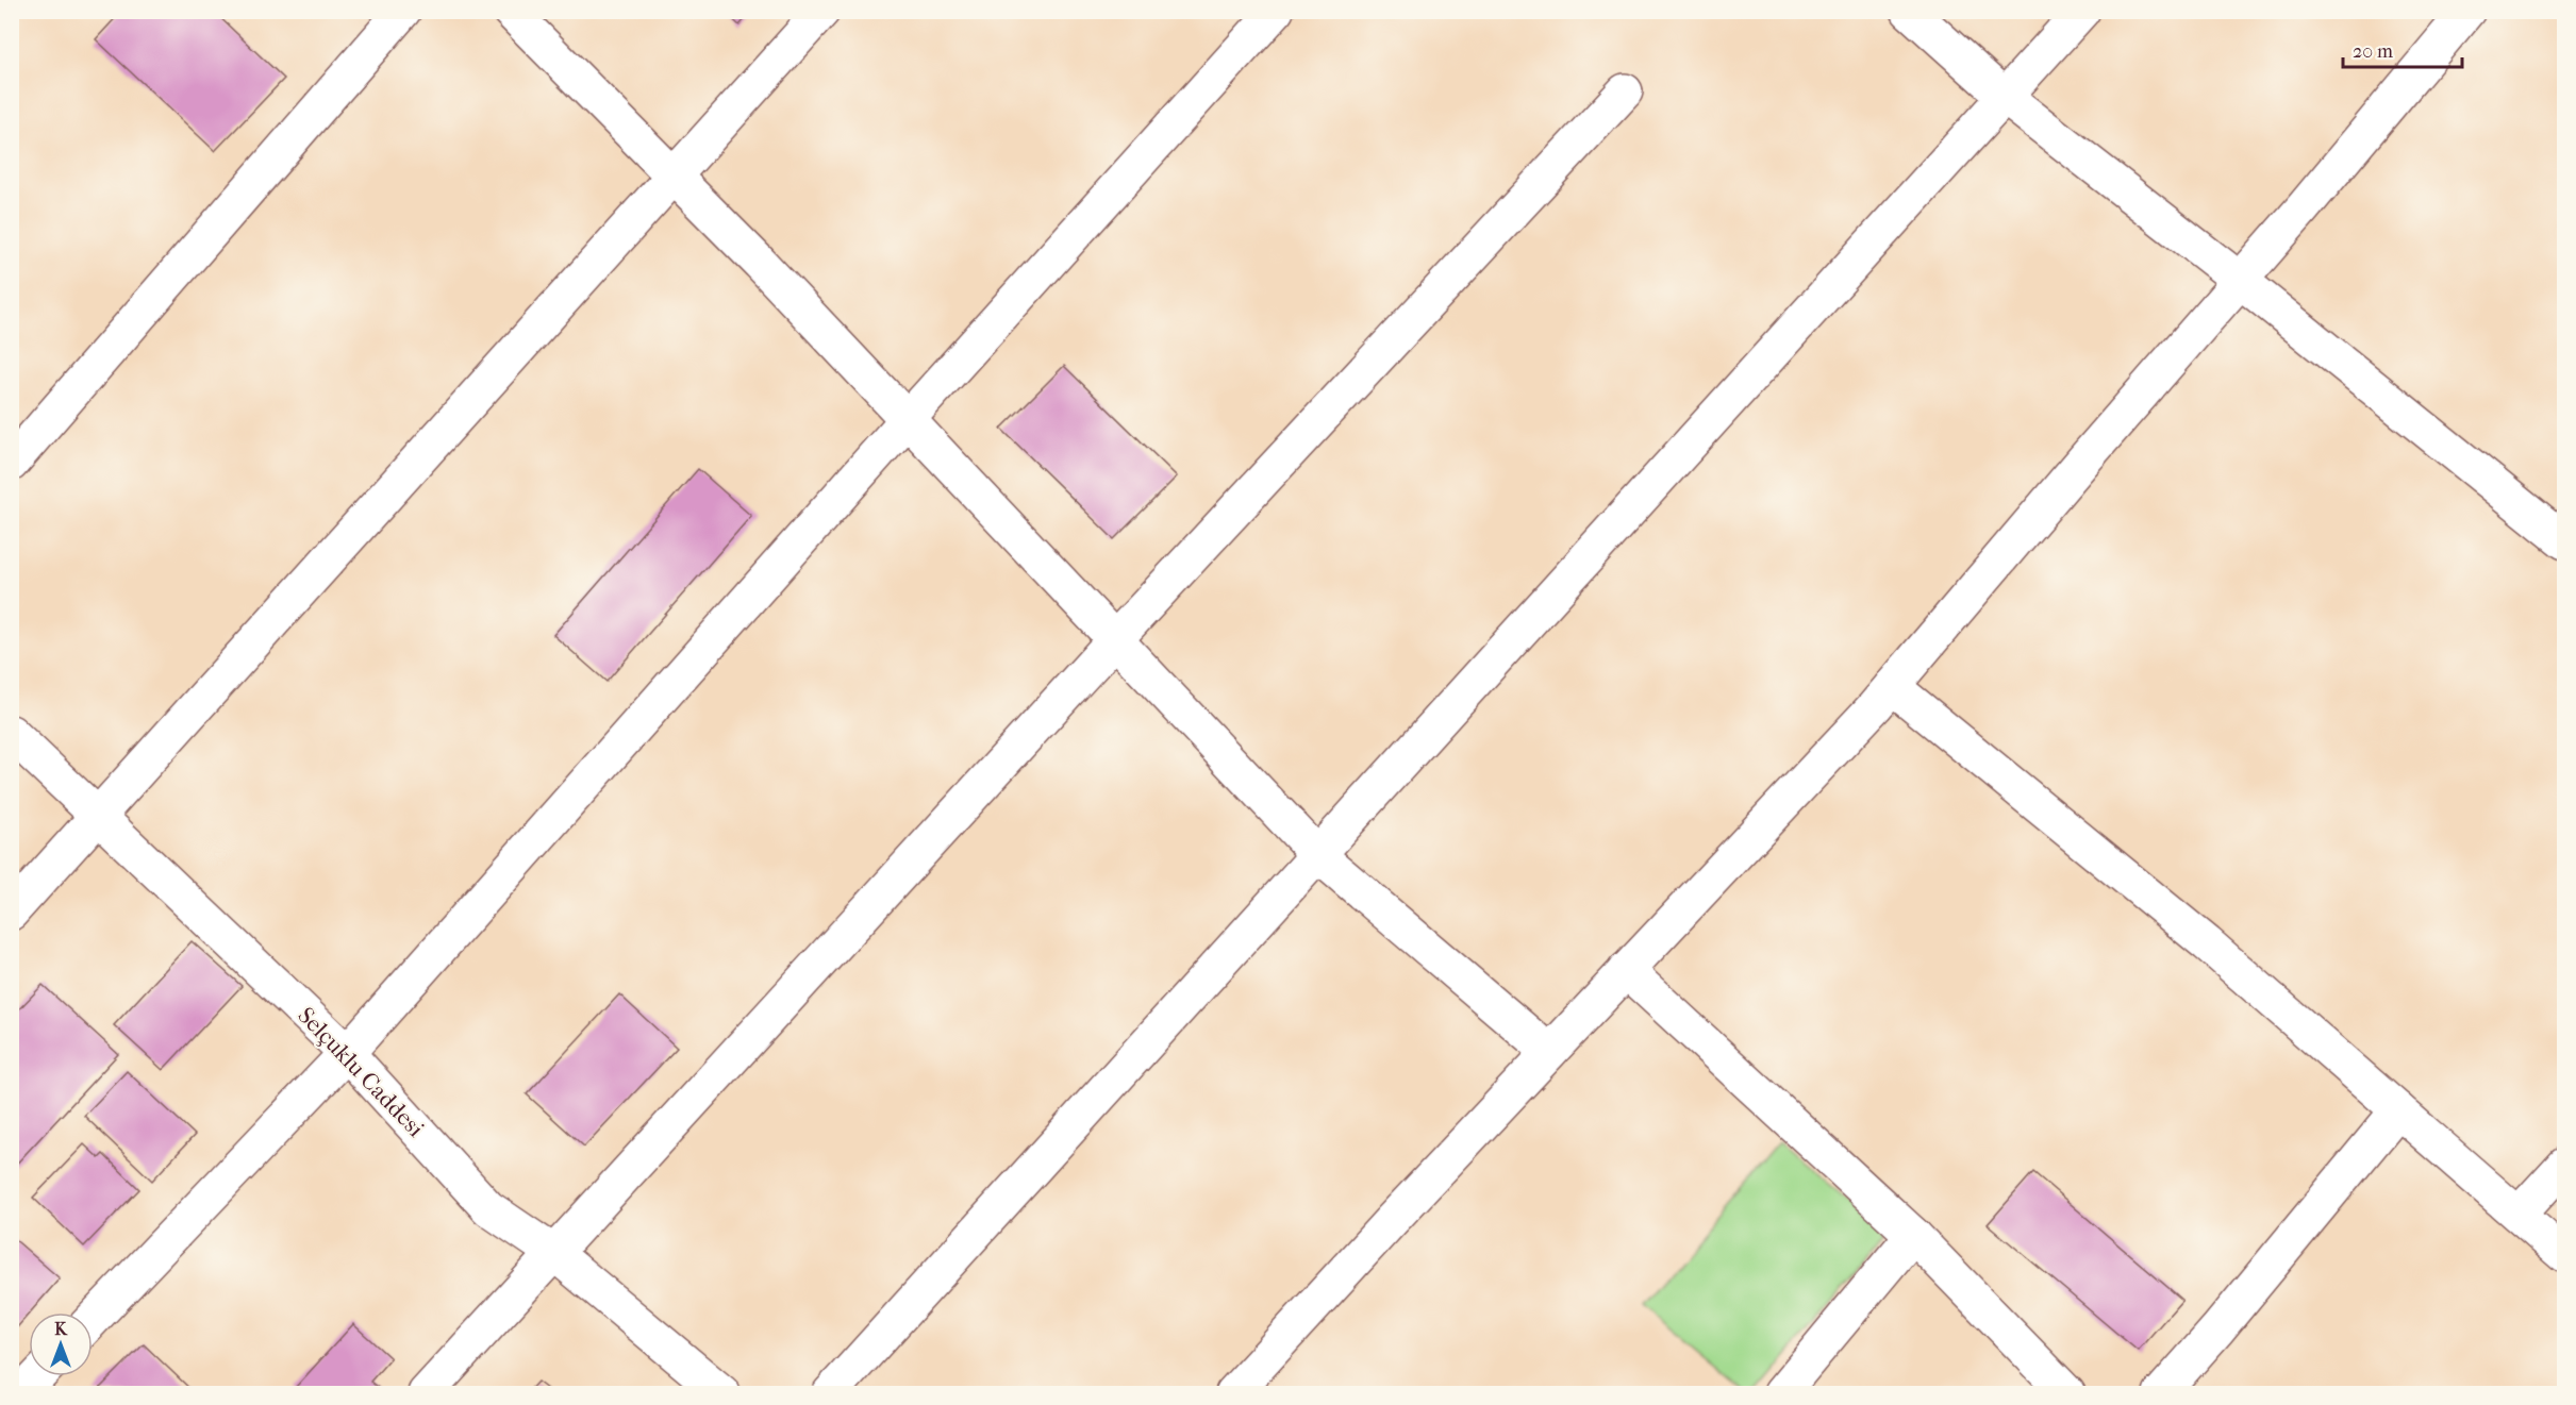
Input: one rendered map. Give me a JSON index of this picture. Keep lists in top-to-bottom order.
{
  "streets": {
    "street": ["Selçuklu Caddesi"]
  },
  "scale_bar": "20 m",
  "north": "top"
}
